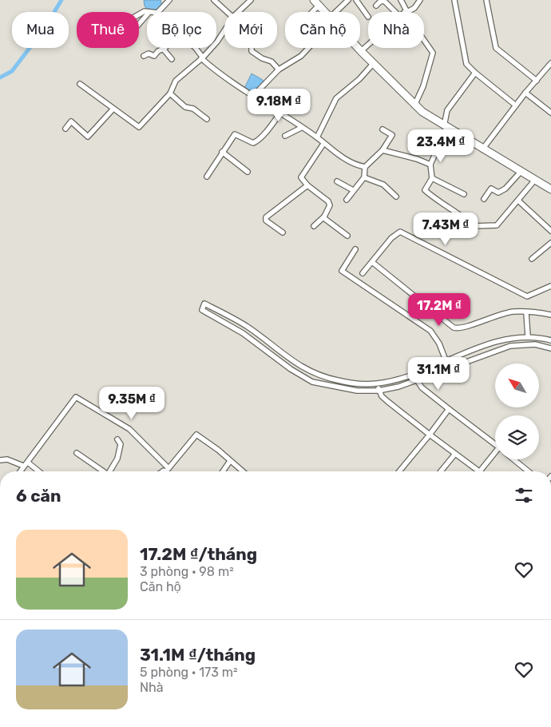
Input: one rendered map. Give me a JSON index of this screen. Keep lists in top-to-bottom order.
{
  "north": "top left",
  "page": {
    "chip": [
      "Mua",
      "Thuê",
      "Bộ lọc",
      "Mới",
      "Căn hộ",
      "Nhà"
    ],
    "price": [
      "9.18M ₫",
      "23.4M ₫",
      "7.43M ₫",
      "17.2M ₫",
      "31.1M ₫",
      "9.35M ₫"
    ],
    "heading": "6 căn",
    "list": [
      {
        "name": "17.2M ₫/tháng",
        "note": "3 phòng · 98 m² · Căn hộ"
      },
      {
        "name": "31.1M ₫/tháng",
        "note": "5 phòng · 173 m² · Nhà"
      }
    ]
  }
}
